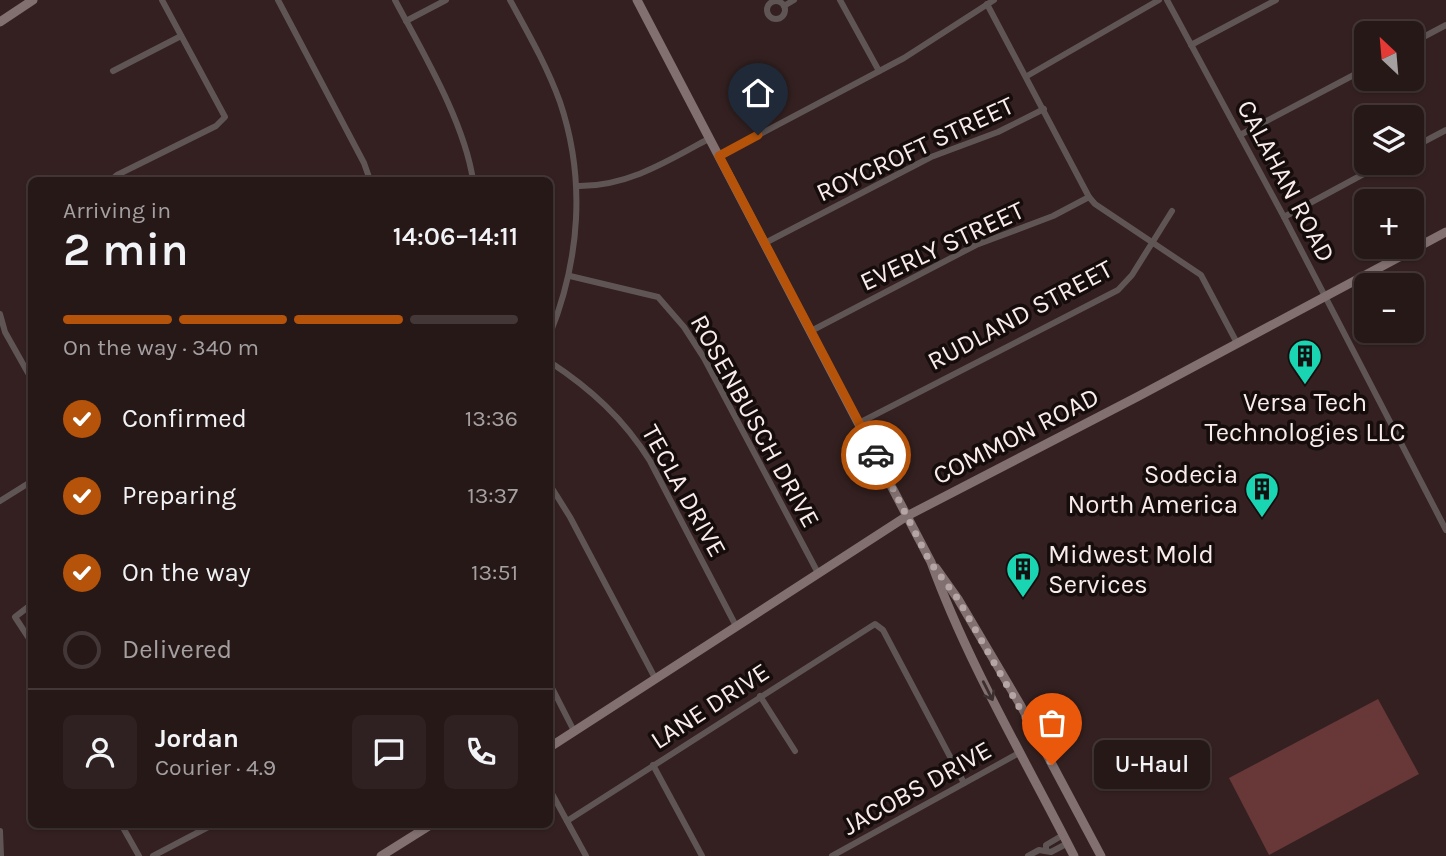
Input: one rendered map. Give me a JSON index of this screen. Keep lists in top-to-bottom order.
{
  "streets": {
    "street": [
      "ROYCROFT STREET",
      "CALAHAN ROAD",
      "EVERLY STREET",
      "RUDLAND STREET",
      "ROSENBUSCH DRIVE",
      "COMMON ROAD",
      "TECLA DRIVE",
      "LANE DRIVE",
      "JACOBS DRIVE"
    ]
  },
  "crossings": [
    ["CALAHAN ROAD", "COMMON ROAD"],
    ["ROSENBUSCH DRIVE", "COMMON ROAD"],
    ["COMMON ROAD", "TECLA DRIVE"],
    ["LANE DRIVE", "JACOBS DRIVE"]
  ],
  "places": {
    "building": ["Versa Tech Technologies LLC", "Sodecia North America", "Midwest Mold Services"],
    "other": ["U-Haul"]
  },
  "north": "top left",
  "page": {
    "map_buttons": ["+", "−"],
    "heading": ["2 min", "Arriving in", "14:06–14:11"],
    "panel": ["Jordan", "Courier · 4.9"],
    "bar": "On the way · 340 m",
    "list": [
      ["Confirmed", "13:36"],
      ["Preparing", "13:37"],
      ["On the way", "13:51"],
      "Delivered"
    ],
    "bubble": "U-Haul"
  }
}
